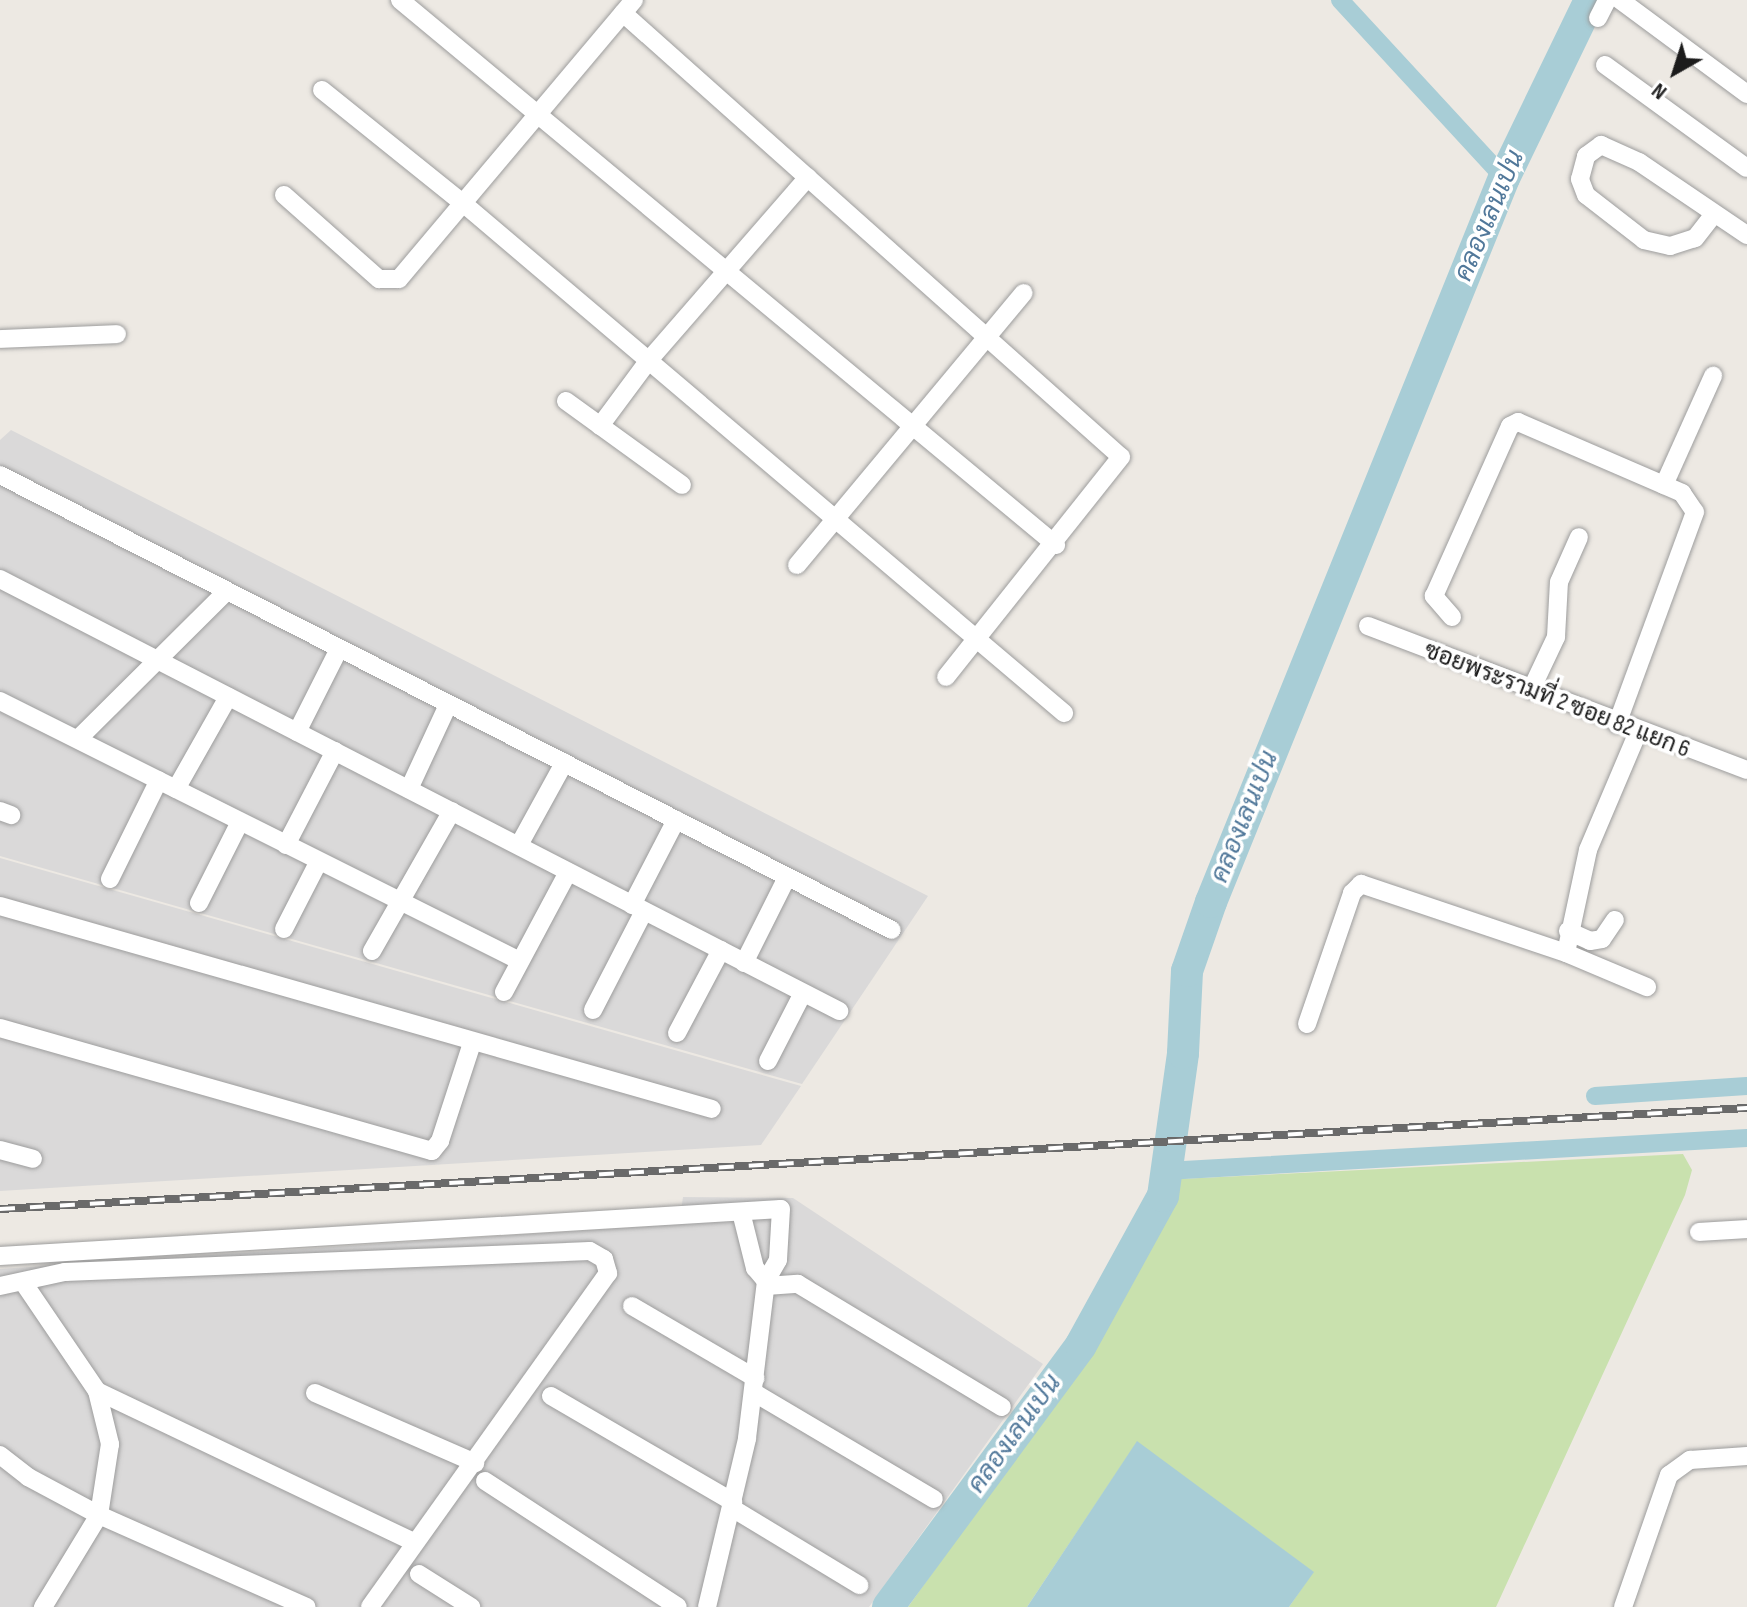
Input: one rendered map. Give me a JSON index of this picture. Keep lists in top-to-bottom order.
{
  "streets": {
    "street": ["ซอยพระรามที่ 2 ซอย 82 แยก 6"]
  },
  "water": ["คลองเลนเปน"],
  "north": "bottom left"
}
